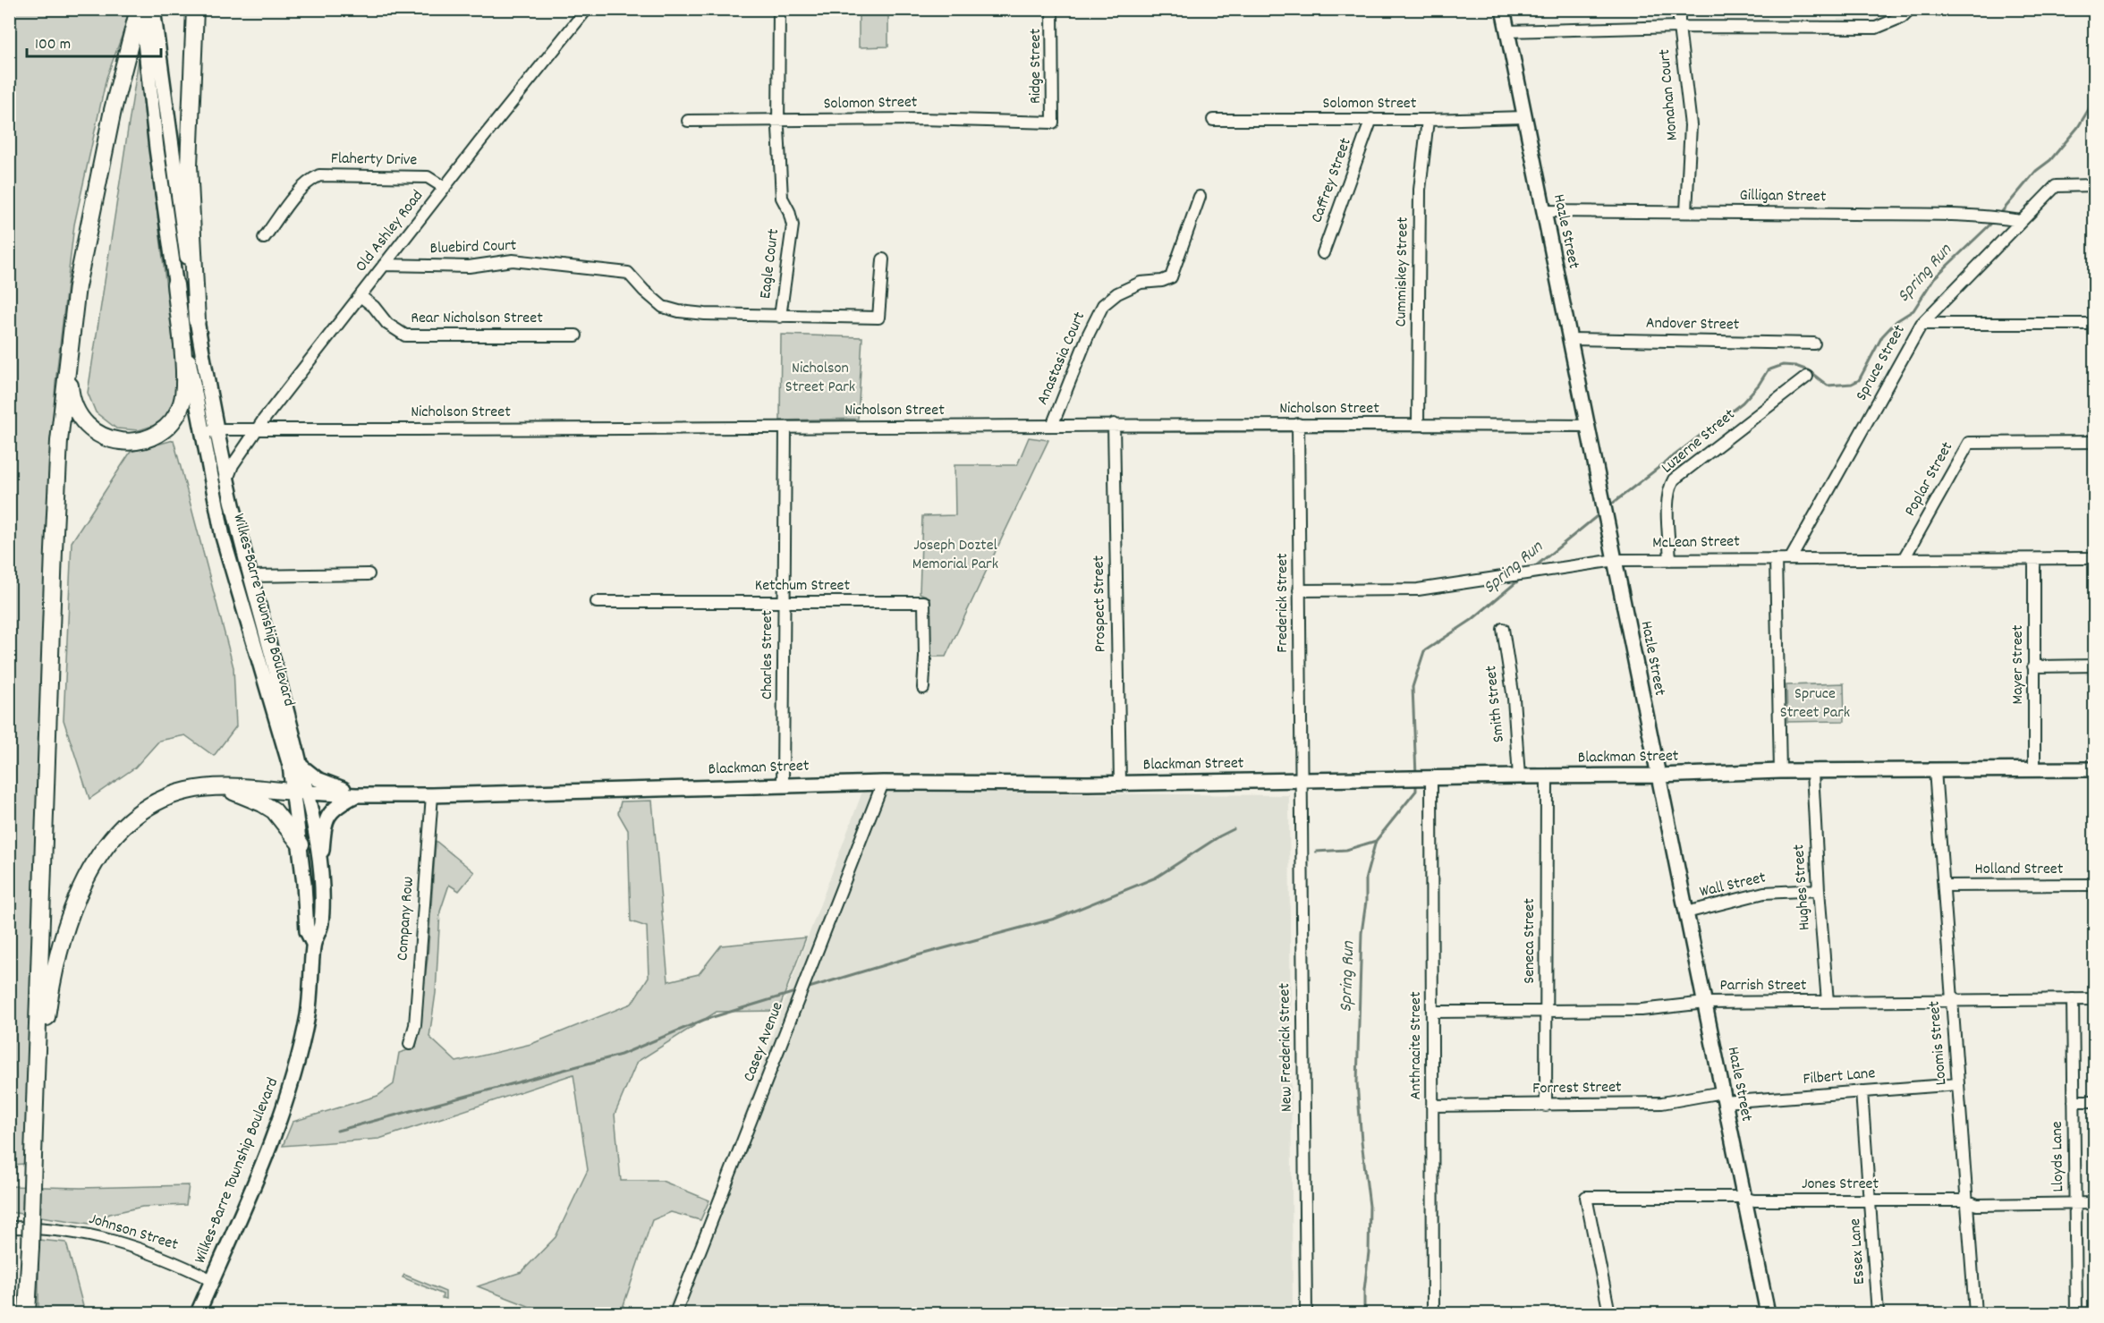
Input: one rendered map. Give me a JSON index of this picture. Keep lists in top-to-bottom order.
{
  "streets": {
    "main road": ["Hazle Street", "Wilkes-Barre Township Boulevard", "Blackman Street"],
    "street": [
      "Ridge Street",
      "Monahan Court",
      "Solomon Street",
      "Flaherty Drive",
      "Caffrey Street",
      "Gilligan Street",
      "Old Ashley Road",
      "Bluebird Court",
      "Eagle Court",
      "Cummiskey Street",
      "Rear Nicholson Street",
      "Andover Street",
      "Anastasia Court",
      "Spruce Street",
      "Nicholson Street",
      "Luzerne Street",
      "Poplar Street",
      "McLean Street",
      "Ketchum Street",
      "Frederick Street",
      "Prospect Street",
      "Charles Street",
      "Mayer Street",
      "Smith Street",
      "Holland Street",
      "Wall Street",
      "Hughes Street",
      "Company Row",
      "Seneca Street",
      "Parrish Street",
      "Casey Avenue",
      "Loomis Street",
      "Anthracite Street",
      "New Frederick Street",
      "Filbert Lane",
      "Forrest Street",
      "Lloyds Lane",
      "Jones Street",
      "Johnson Street",
      "Essex Lane"
    ]
  },
  "crossings": [
    ["Ridge Street", "Solomon Street"],
    ["Monahan Court", "Gilligan Street"],
    ["Solomon Street", "Caffrey Street"],
    ["Solomon Street", "Hazle Street"],
    ["Solomon Street", "Eagle Court"],
    ["Solomon Street", "Cummiskey Street"],
    ["Flaherty Drive", "Old Ashley Road"],
    ["Gilligan Street", "Hazle Street"],
    ["Gilligan Street", "Spruce Street"],
    ["Old Ashley Road", "Bluebird Court"],
    ["Old Ashley Road", "Rear Nicholson Street"],
    ["Old Ashley Road", "Nicholson Street"],
    ["Old Ashley Road", "Wilkes-Barre Township Boulevard"],
    ["Hazle Street", "Andover Street"],
    ["Hazle Street", "Nicholson Street"],
    ["Hazle Street", "McLean Street"],
    ["Hazle Street", "Blackman Street"],
    ["Hazle Street", "Wall Street"],
    ["Hazle Street", "Parrish Street"],
    ["Hazle Street", "Filbert Lane"],
    ["Hazle Street", "Forrest Street"],
    ["Hazle Street", "Jones Street"],
    ["Bluebird Court", "Eagle Court"],
    ["Cummiskey Street", "Nicholson Street"],
    ["Anastasia Court", "Nicholson Street"],
    ["Spruce Street", "McLean Street"],
    ["Nicholson Street", "Frederick Street"],
    ["Nicholson Street", "Prospect Street"],
    ["Nicholson Street", "Wilkes-Barre Township Boulevard"],
    ["Nicholson Street", "Charles Street"],
    ["Luzerne Street", "McLean Street"],
    ["Poplar Street", "McLean Street"],
    ["McLean Street", "Frederick Street"],
    ["McLean Street", "Mayer Street"],
    ["Ketchum Street", "Charles Street"],
    ["Frederick Street", "Blackman Street"],
    ["Frederick Street", "New Frederick Street"],
    ["Prospect Street", "Blackman Street"],
    ["Wilkes-Barre Township Boulevard", "Blackman Street"],
    ["Wilkes-Barre Township Boulevard", "Johnson Street"],
    ["Charles Street", "Blackman Street"],
    ["Mayer Street", "Blackman Street"],
    ["Smith Street", "Blackman Street"],
    ["Blackman Street", "Hughes Street"],
    ["Blackman Street", "Company Row"],
    ["Blackman Street", "Seneca Street"],
    ["Blackman Street", "Casey Avenue"],
    ["Blackman Street", "Loomis Street"],
    ["Blackman Street", "Anthracite Street"],
    ["Blackman Street", "New Frederick Street"],
    ["Holland Street", "Loomis Street"],
    ["Wall Street", "Hughes Street"],
    ["Hughes Street", "Parrish Street"],
    ["Seneca Street", "Parrish Street"],
    ["Seneca Street", "Forrest Street"],
    ["Parrish Street", "Loomis Street"],
    ["Parrish Street", "Anthracite Street"],
    ["Parrish Street", "Lloyds Lane"],
    ["Loomis Street", "Filbert Lane"],
    ["Loomis Street", "Jones Street"],
    ["Anthracite Street", "Forrest Street"],
    ["Filbert Lane", "Forrest Street"],
    ["Filbert Lane", "Essex Lane"],
    ["Lloyds Lane", "Jones Street"],
    ["Jones Street", "Essex Lane"]
  ],
  "water": ["Spring Run"],
  "parks": ["Nicholson Street Park", "Joseph Doztel Memorial Park", "Spruce Street Park"],
  "scale_bar": "100 m"
}
